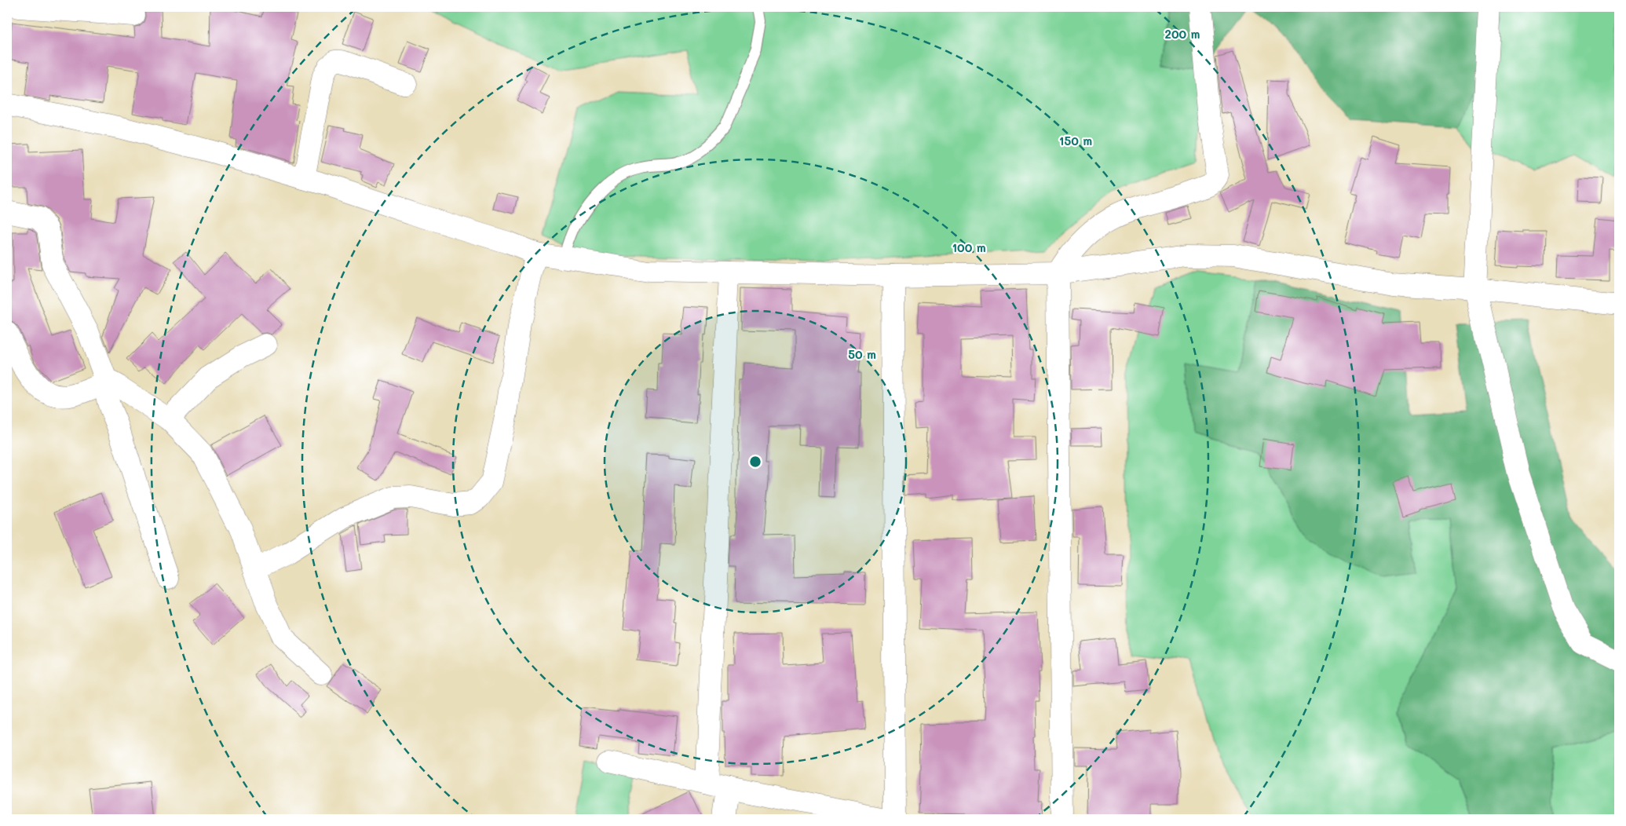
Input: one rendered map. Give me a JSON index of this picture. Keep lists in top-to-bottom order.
{
  "rings": [
    "200 m",
    "150 m",
    "100 m",
    "50 m"
  ]
}
